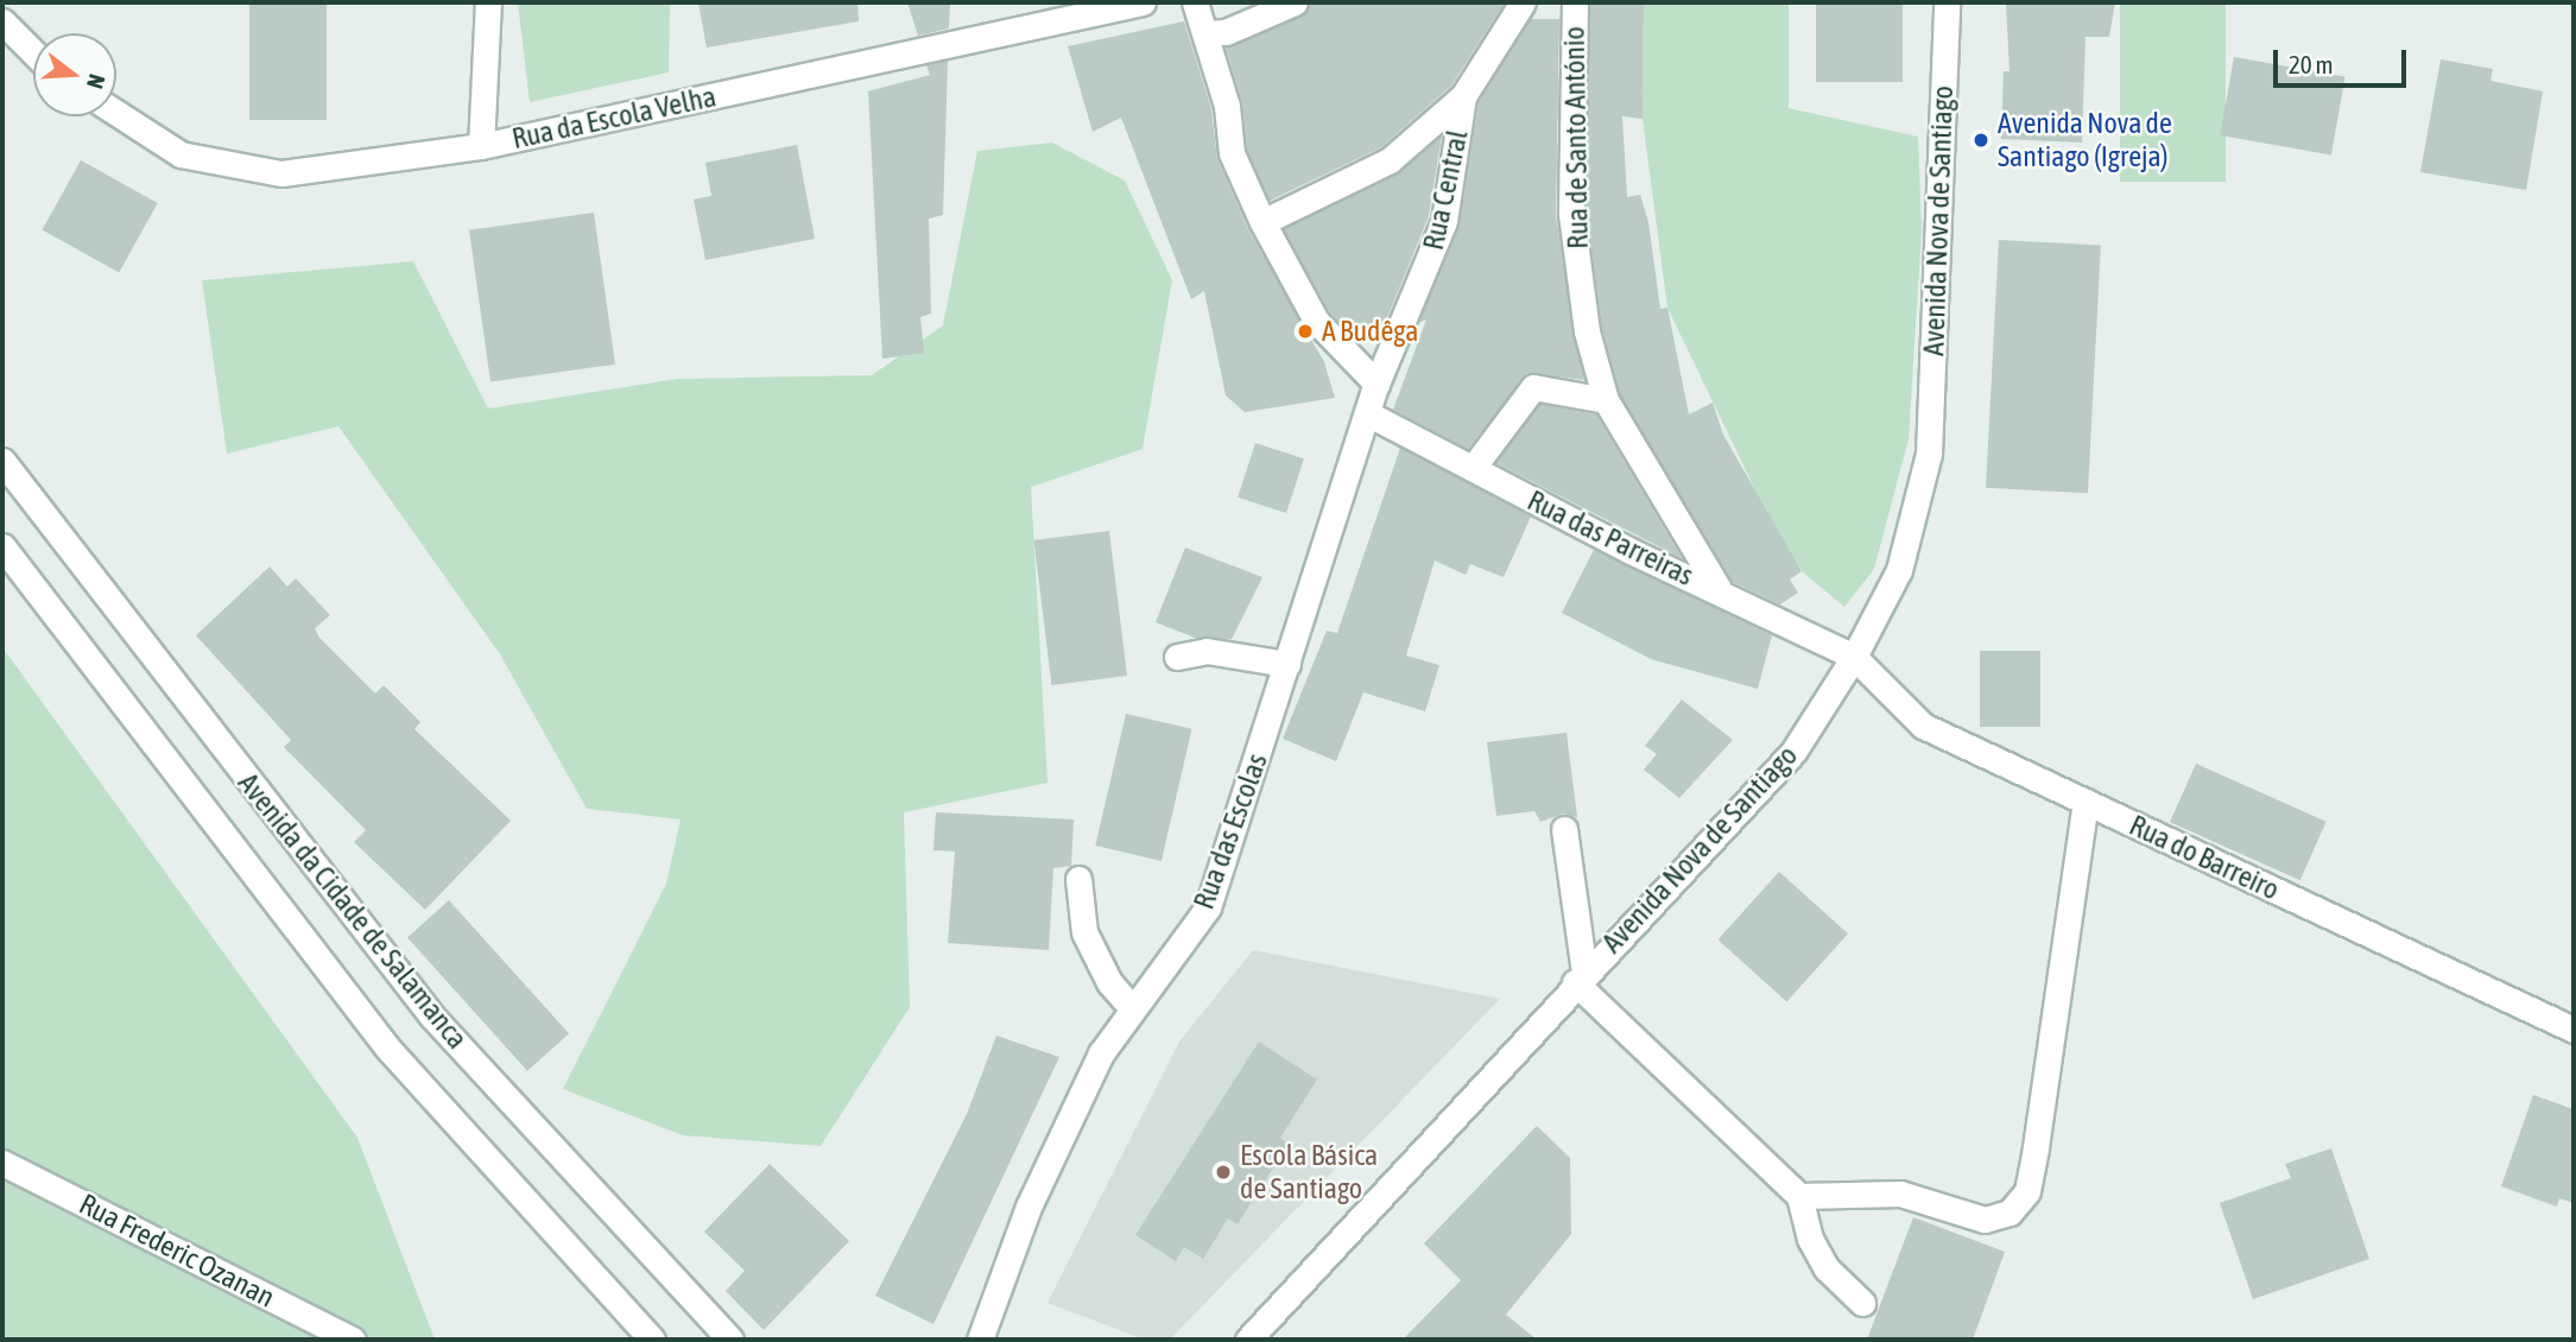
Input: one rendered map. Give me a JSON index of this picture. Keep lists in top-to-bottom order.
{
  "streets": {
    "street": [
      "Rua da Escola Velha",
      "Rua de Santo António",
      "Rua Central",
      "Avenida Nova de Santiago",
      "Rua das Parreiras",
      "Rua das Escolas",
      "Rua do Barreiro",
      "Avenida da Cidade de Salamanca",
      "Rua Frederic Ozanan"
    ]
  },
  "crossings": [
    ["Rua de Santo António", "Rua das Parreiras"],
    ["Rua Central", "Rua das Escolas"],
    ["Avenida Nova de Santiago", "Rua das Parreiras"],
    ["Avenida Nova de Santiago", "Rua do Barreiro"],
    ["Rua das Parreiras", "Rua das Escolas"],
    ["Rua das Parreiras", "Rua do Barreiro"]
  ],
  "places": ["Avenida Nova de Santiago (Igreja)", "A Budêga", "Escola Básica de Santiago"],
  "scale_bar": "20 m",
  "north": "right"
}
